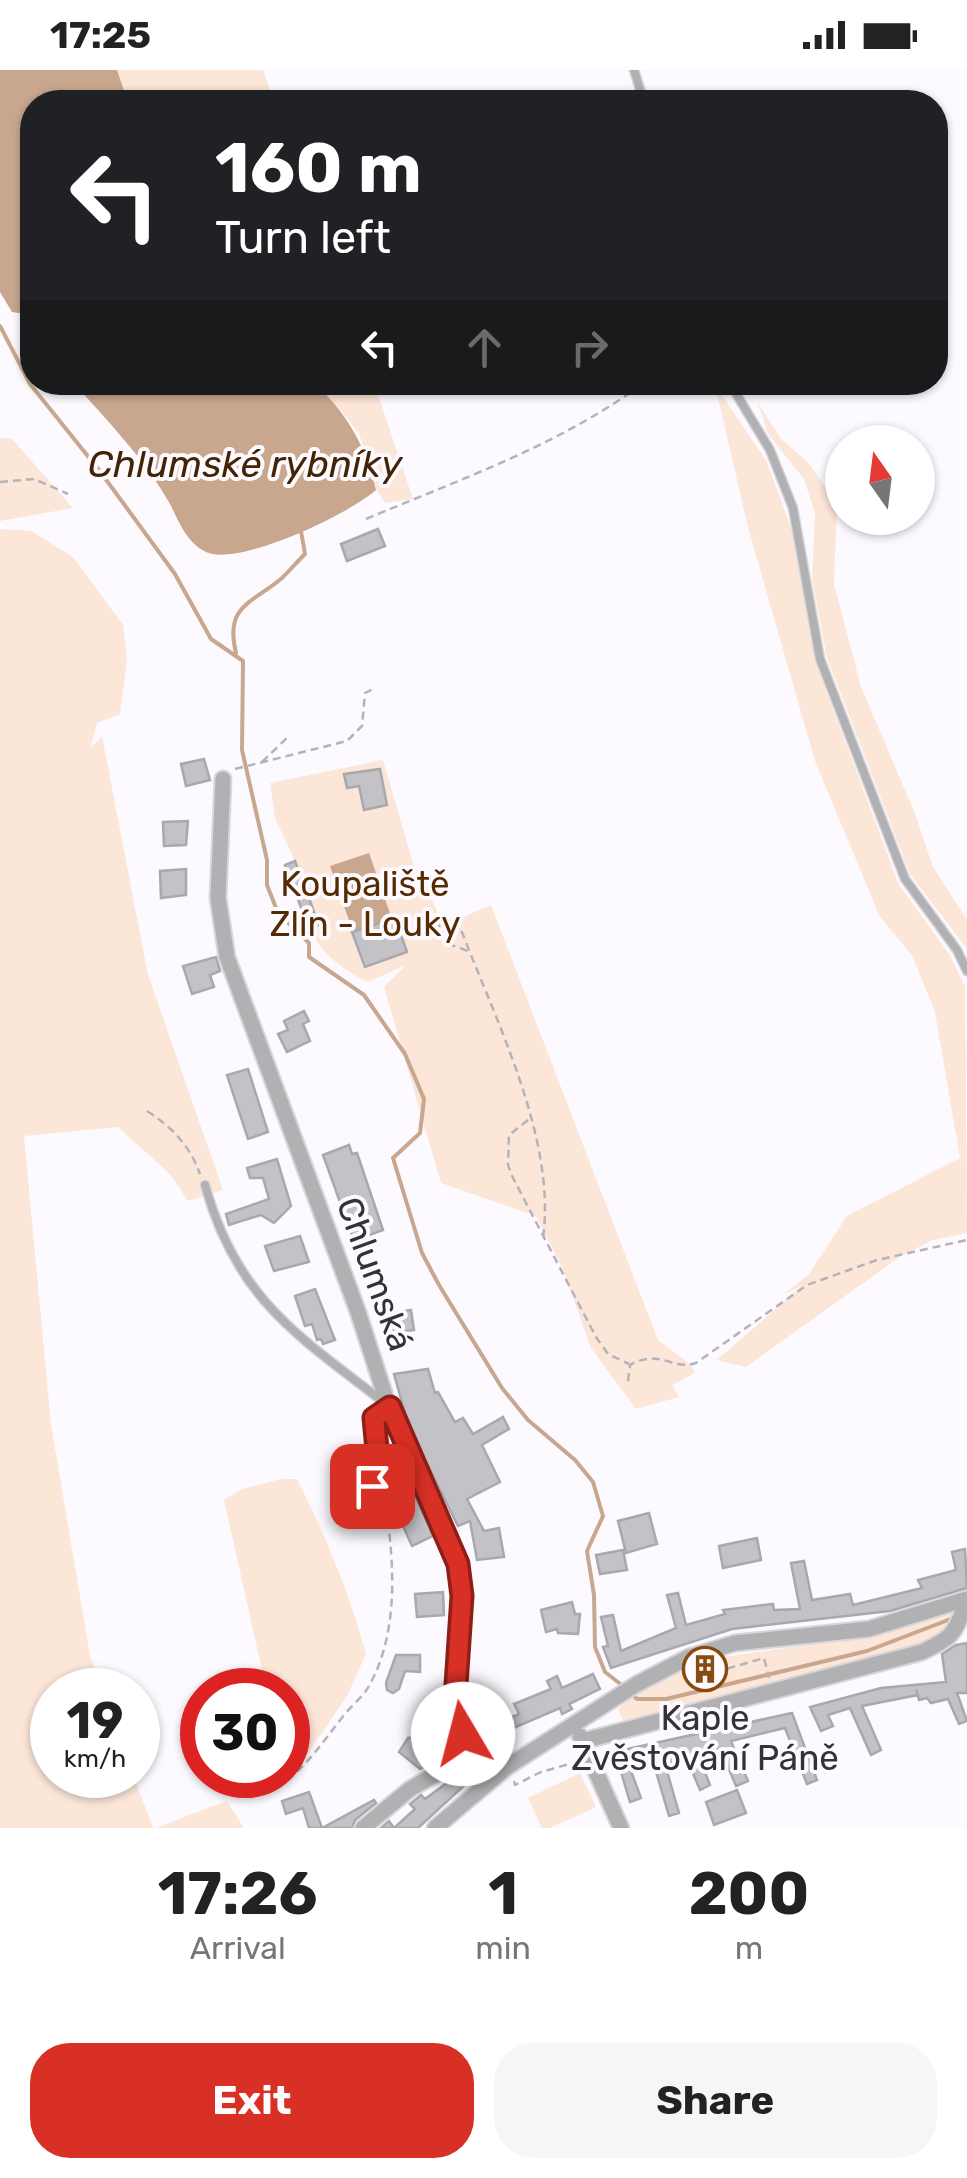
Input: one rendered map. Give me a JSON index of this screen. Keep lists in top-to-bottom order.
{
  "streets": {
    "street": ["Chlumská"]
  },
  "water": ["Chlumské rybníky"],
  "parks": ["Koupaliště Zlín - Louky"],
  "places": {
    "building": ["Kaple Zvěstování Páně"]
  },
  "north": "top",
  "page": {
    "status": "17:25",
    "turn": ["160 m", "Turn left"],
    "speed": "19 km/h",
    "limit": "30",
    "eta": [
      "17:26",
      "Arrival",
      "1",
      "min",
      "200",
      "m"
    ],
    "buttons": ["Exit", "Share"]
  }
}
